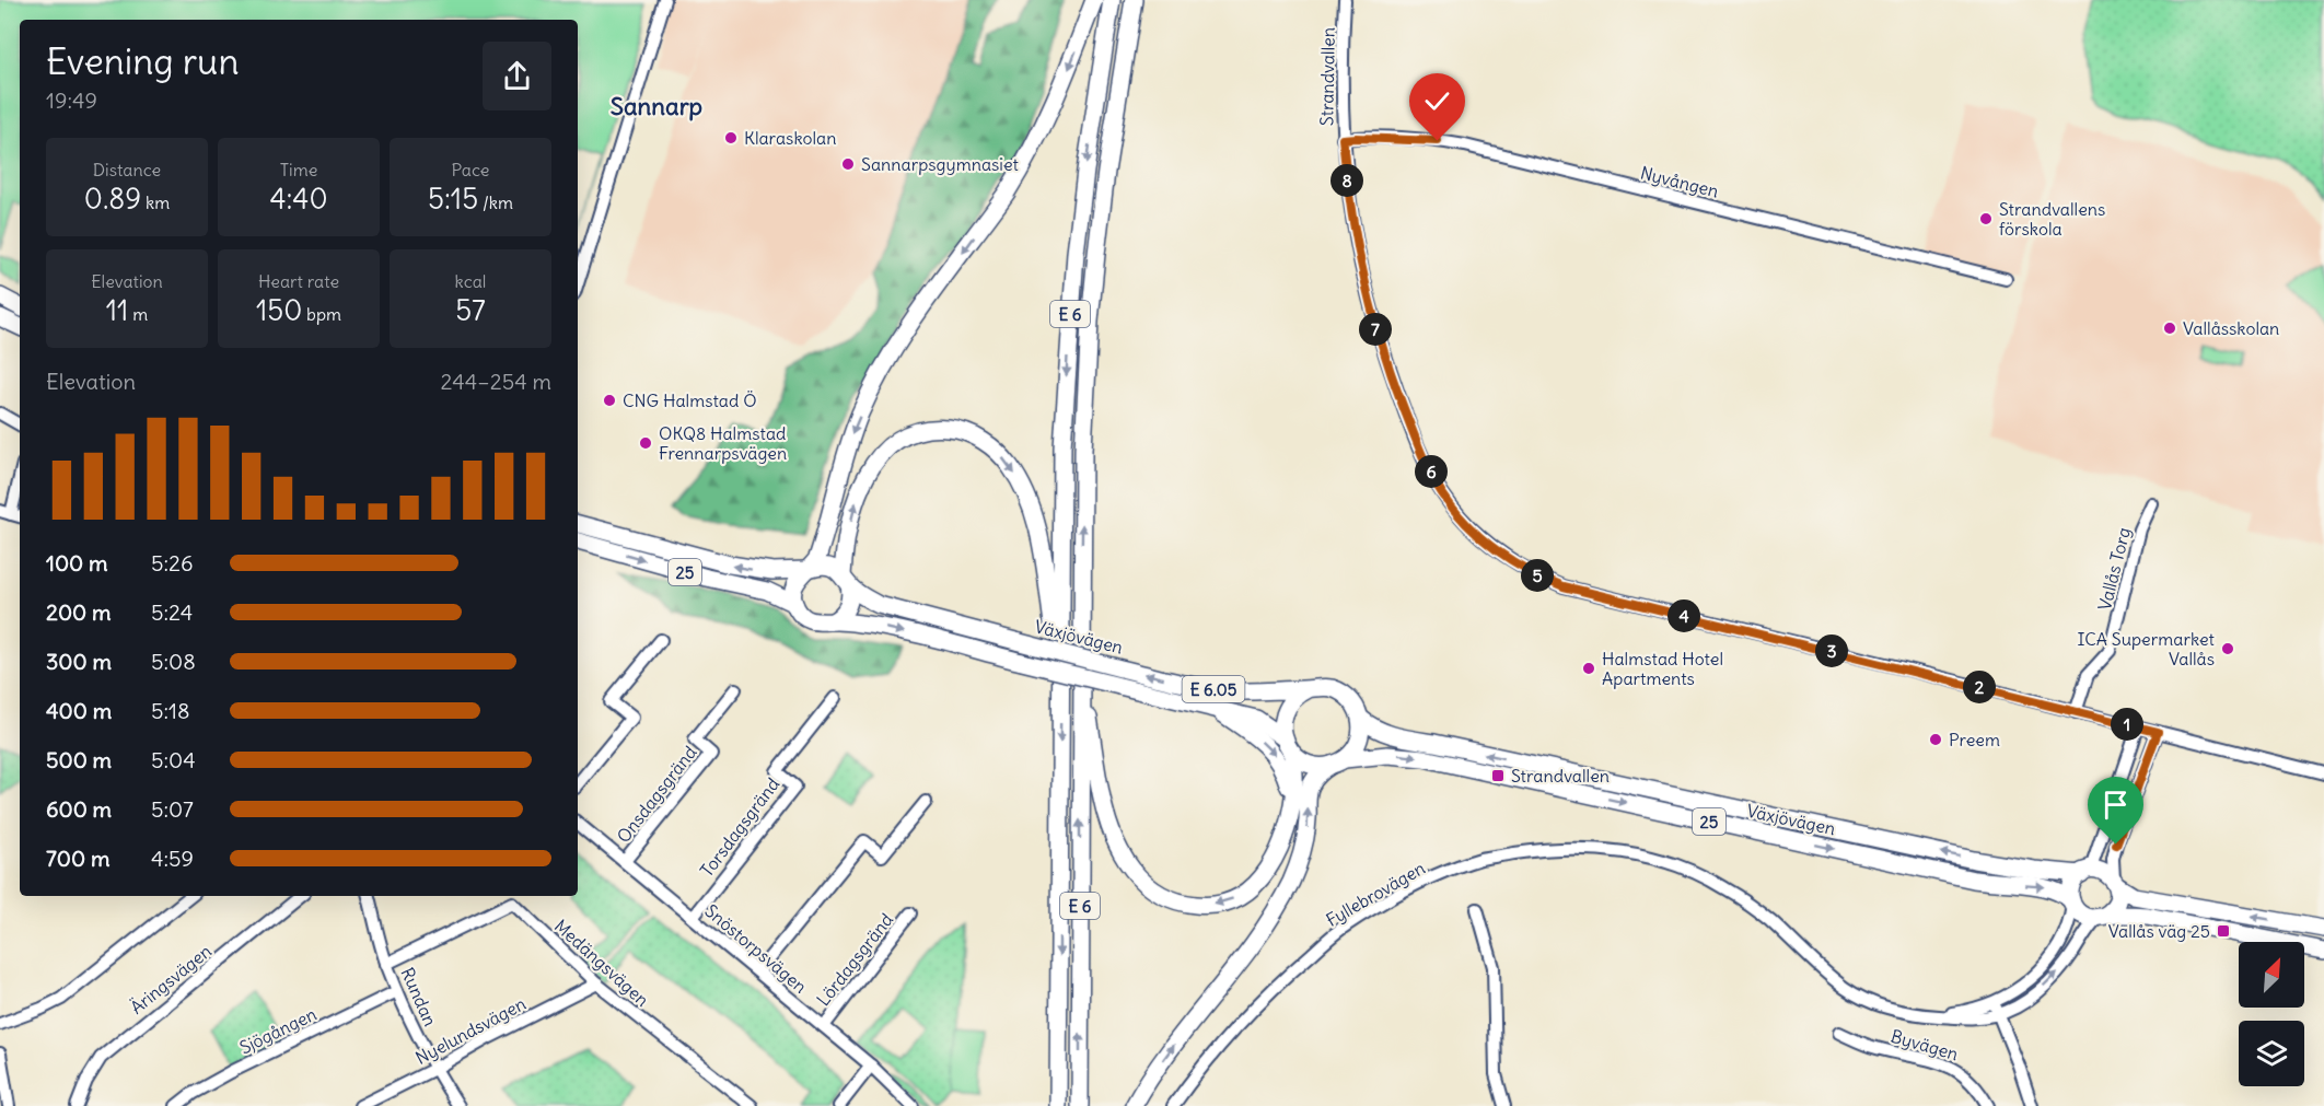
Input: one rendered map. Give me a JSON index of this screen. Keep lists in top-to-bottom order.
{
  "streets": {
    "highway": [
      "E 6",
      "25",
      "Växjövägen",
      "E 6.05"
    ],
    "street": [
      "Strandvallen",
      "Nyvången",
      "Vallås Torg",
      "Onsdagsgränd",
      "Torsdagsgränd",
      "Fyllebrovägen",
      "Snöstorpsvägen",
      "Lördagsgränd",
      "Medängsvägen",
      "Äringsvägen",
      "Rundan",
      "Sjögången",
      "Nyelundsvägen",
      "Byvägen"
    ]
  },
  "crossings": [
    ["Strandvallen", "Nyvången"],
    ["Strandvallen", "Vallås Torg"],
    ["25", "Växjövägen"],
    ["25", "E 6.05"],
    ["Växjövägen", "E 6.05"],
    ["Växjövägen", "Fyllebrovägen"],
    ["Onsdagsgränd", "Snöstorpsvägen"],
    ["Torsdagsgränd", "Snöstorpsvägen"],
    ["Snöstorpsvägen", "Lördagsgränd"],
    ["Medängsvägen", "Rundan"],
    ["Medängsvägen", "Nyelundsvägen"],
    ["Rundan", "Sjögången"],
    ["Rundan", "Nyelundsvägen"]
  ],
  "districts": ["Sannarp"],
  "places": {
    "other": [
      "Klaraskolan",
      "Sannarpsgymnasiet",
      "Strandvallens förskola",
      "Vallåsskolan",
      "CNG Halmstad Ö",
      "OKQ8 Halmstad Frennarpsvägen",
      "ICA Supermarket Vallås",
      "Halmstad Hotel Apartments",
      "Preem"
    ],
    "transit": ["Strandvallen", "Vallås väg 25"]
  },
  "north": "top right",
  "page": {
    "heading": ["Evening run", "19:49"],
    "stats": [
      ["Distance", "0.89 km"],
      ["Time", "4:40"],
      ["Pace", "5:15 /km"],
      ["Elevation", "11 m"],
      ["Heart rate", "150 bpm"],
      ["kcal", "57"]
    ],
    "pins": [
      "8",
      "7",
      "6",
      "5",
      "4",
      "3",
      "2",
      "1"
    ],
    "chart": ["Elevation", "244–254 m"],
    "list": [
      {
        "name": "100 m",
        "note": "5:26"
      },
      {
        "name": "200 m",
        "note": "5:24"
      },
      {
        "name": "300 m",
        "note": "5:08"
      },
      {
        "name": "400 m",
        "note": "5:18"
      },
      {
        "name": "500 m",
        "note": "5:04"
      },
      {
        "name": "600 m",
        "note": "5:07"
      },
      {
        "name": "700 m",
        "note": "4:59"
      }
    ]
  }
}
